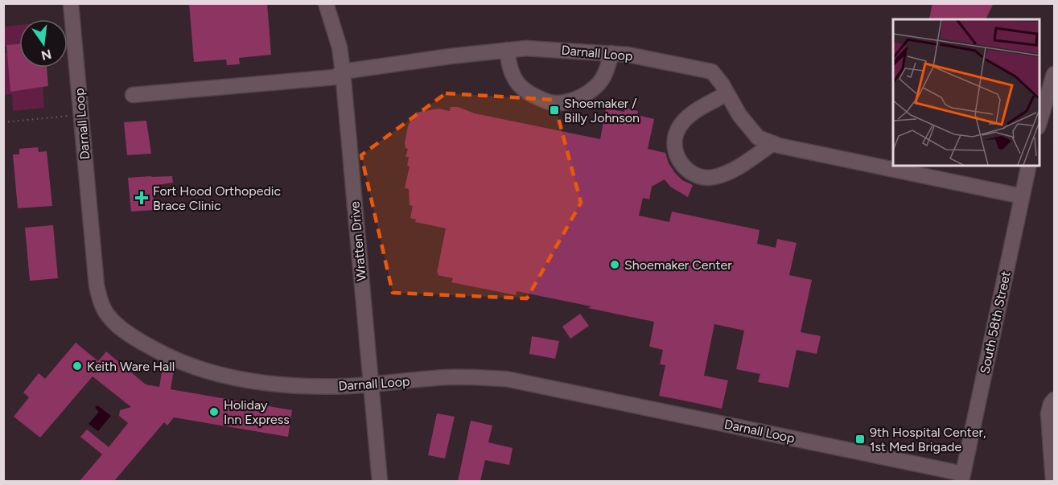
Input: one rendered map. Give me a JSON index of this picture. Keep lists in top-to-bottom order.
{
  "streets": {
    "street": ["Darnall Loop", "Wratten Drive", "South 58th Street"]
  },
  "crossings": [
    ["Darnall Loop", "Wratten Drive"],
    ["Darnall Loop", "South 58th Street"]
  ],
  "places": {
    "transit": ["Shoemaker / Billy Johnson", "9th Hospital Center, 1st Med Brigade"],
    "health": ["Fort Hood Orthopedic Brace Clinic"],
    "other": ["Shoemaker Center", "Keith Ware Hall", "Holiday Inn Express"]
  },
  "north": "bottom"
}
